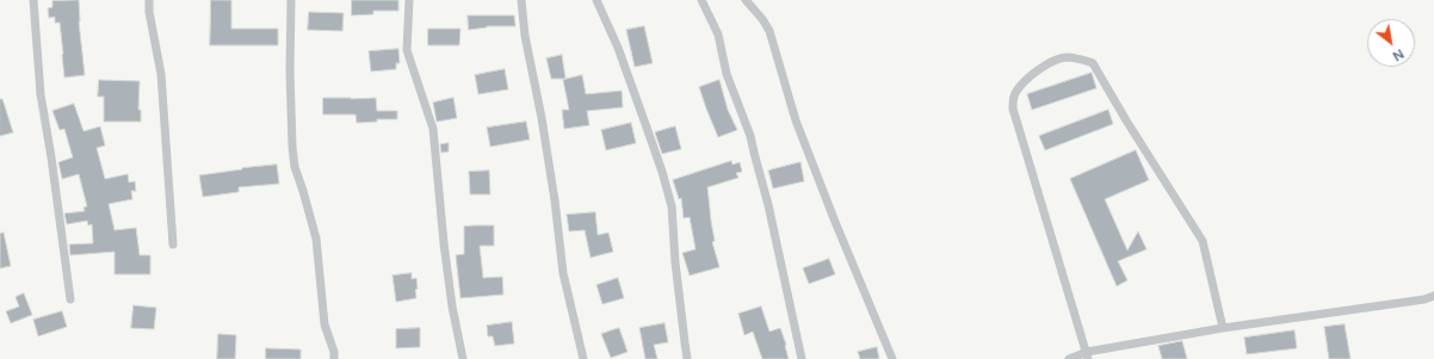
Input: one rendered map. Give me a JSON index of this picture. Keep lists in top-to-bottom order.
{
  "north": "bottom right"
}
